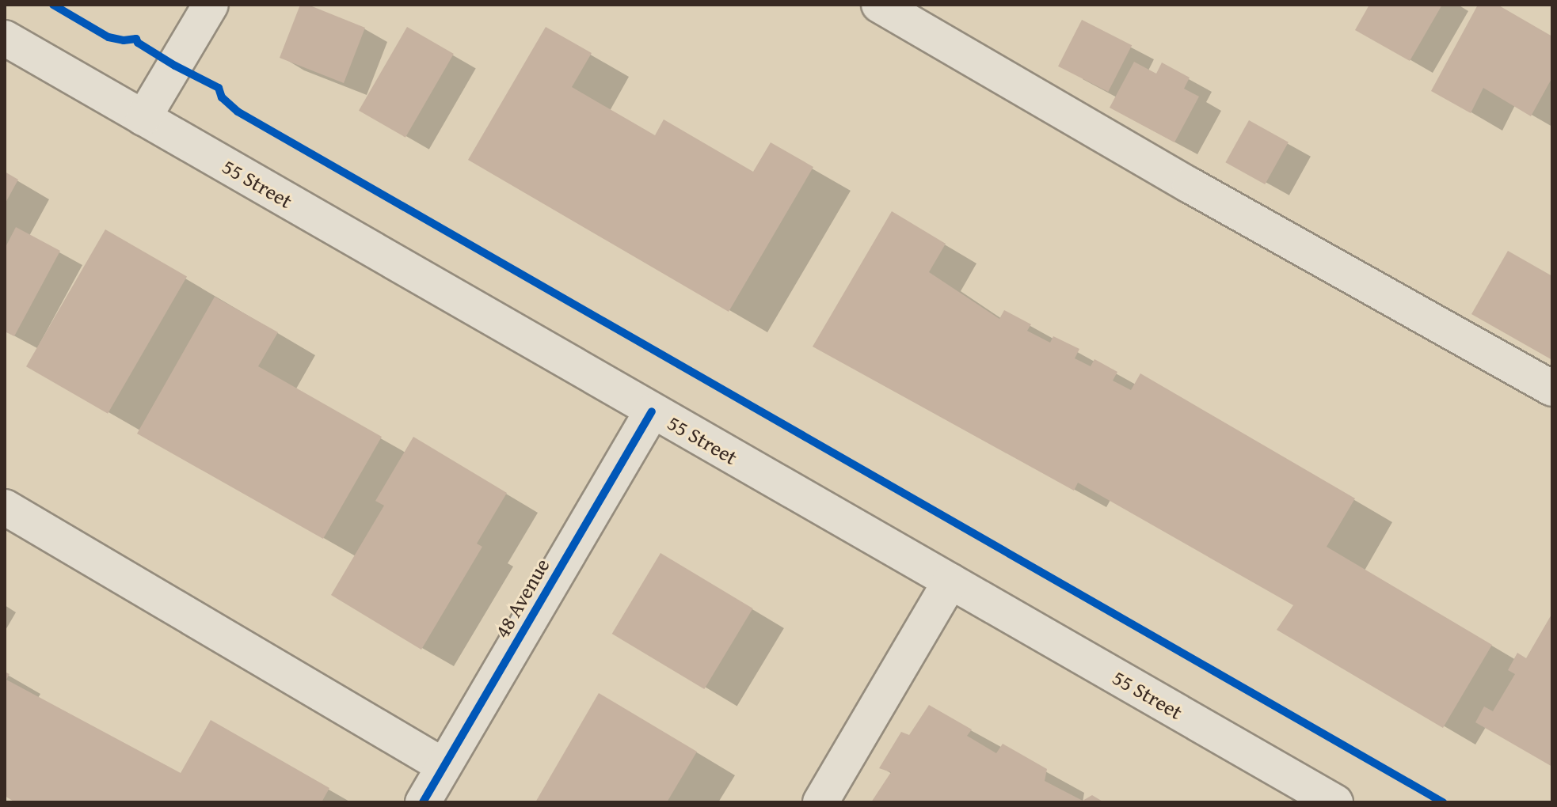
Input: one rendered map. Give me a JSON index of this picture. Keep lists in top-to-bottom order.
{
  "streets": {
    "street": ["55 Street", "48 Avenue"]
  },
  "crossings": [
    ["55 Street", "48 Avenue"]
  ]
}
